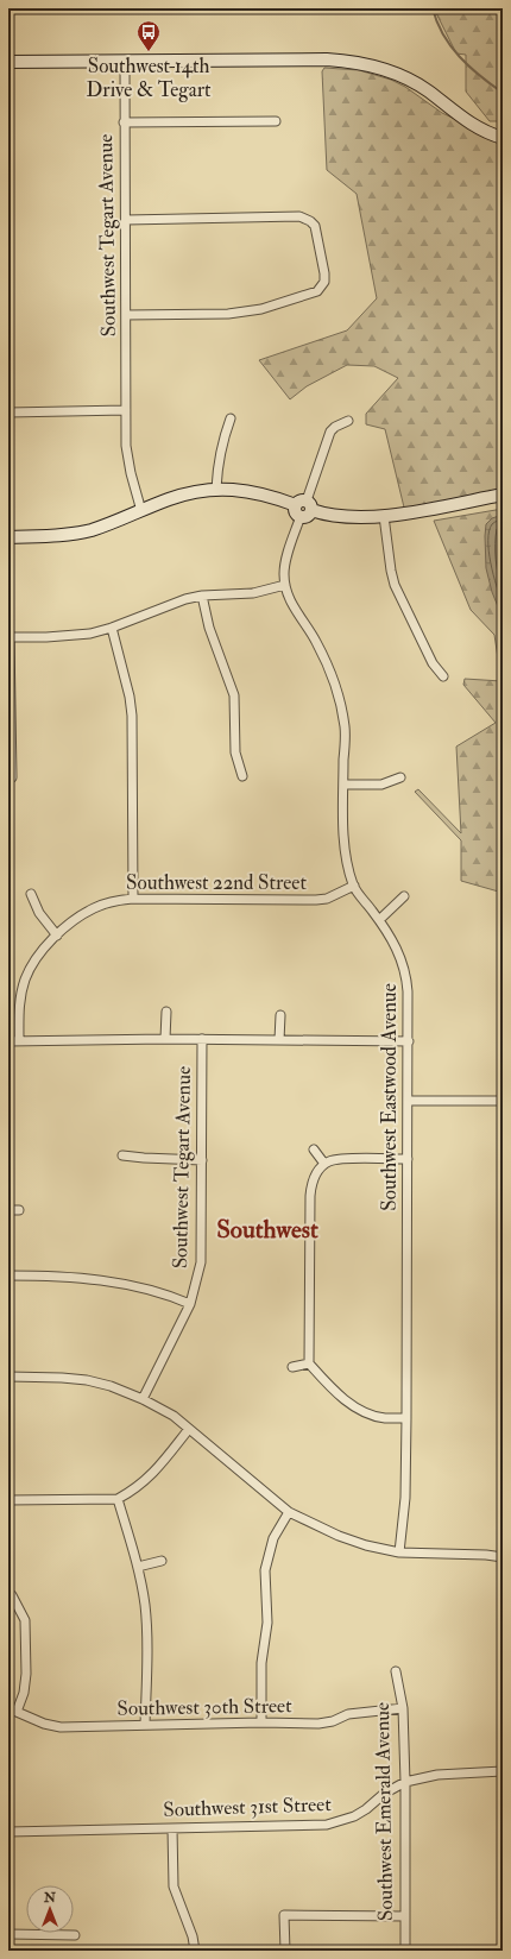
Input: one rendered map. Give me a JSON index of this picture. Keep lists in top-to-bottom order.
{
  "streets": {
    "street": [
      "Southwest Tegart Avenue",
      "Southwest 22nd Street",
      "Southwest Eastwood Avenue",
      "Southwest 30th Street",
      "Southwest 31st Street",
      "Southwest Emerald Avenue"
    ]
  },
  "crossings": [
    ["Southwest 22nd Street", "Southwest Eastwood Avenue"],
    ["Southwest 30th Street", "Southwest Emerald Avenue"],
    ["Southwest 31st Street", "Southwest Emerald Avenue"]
  ],
  "districts": ["Southwest"],
  "places": {
    "bus stop": ["Southwest 14th Drive & Tegart"]
  },
  "north": "top"
}
